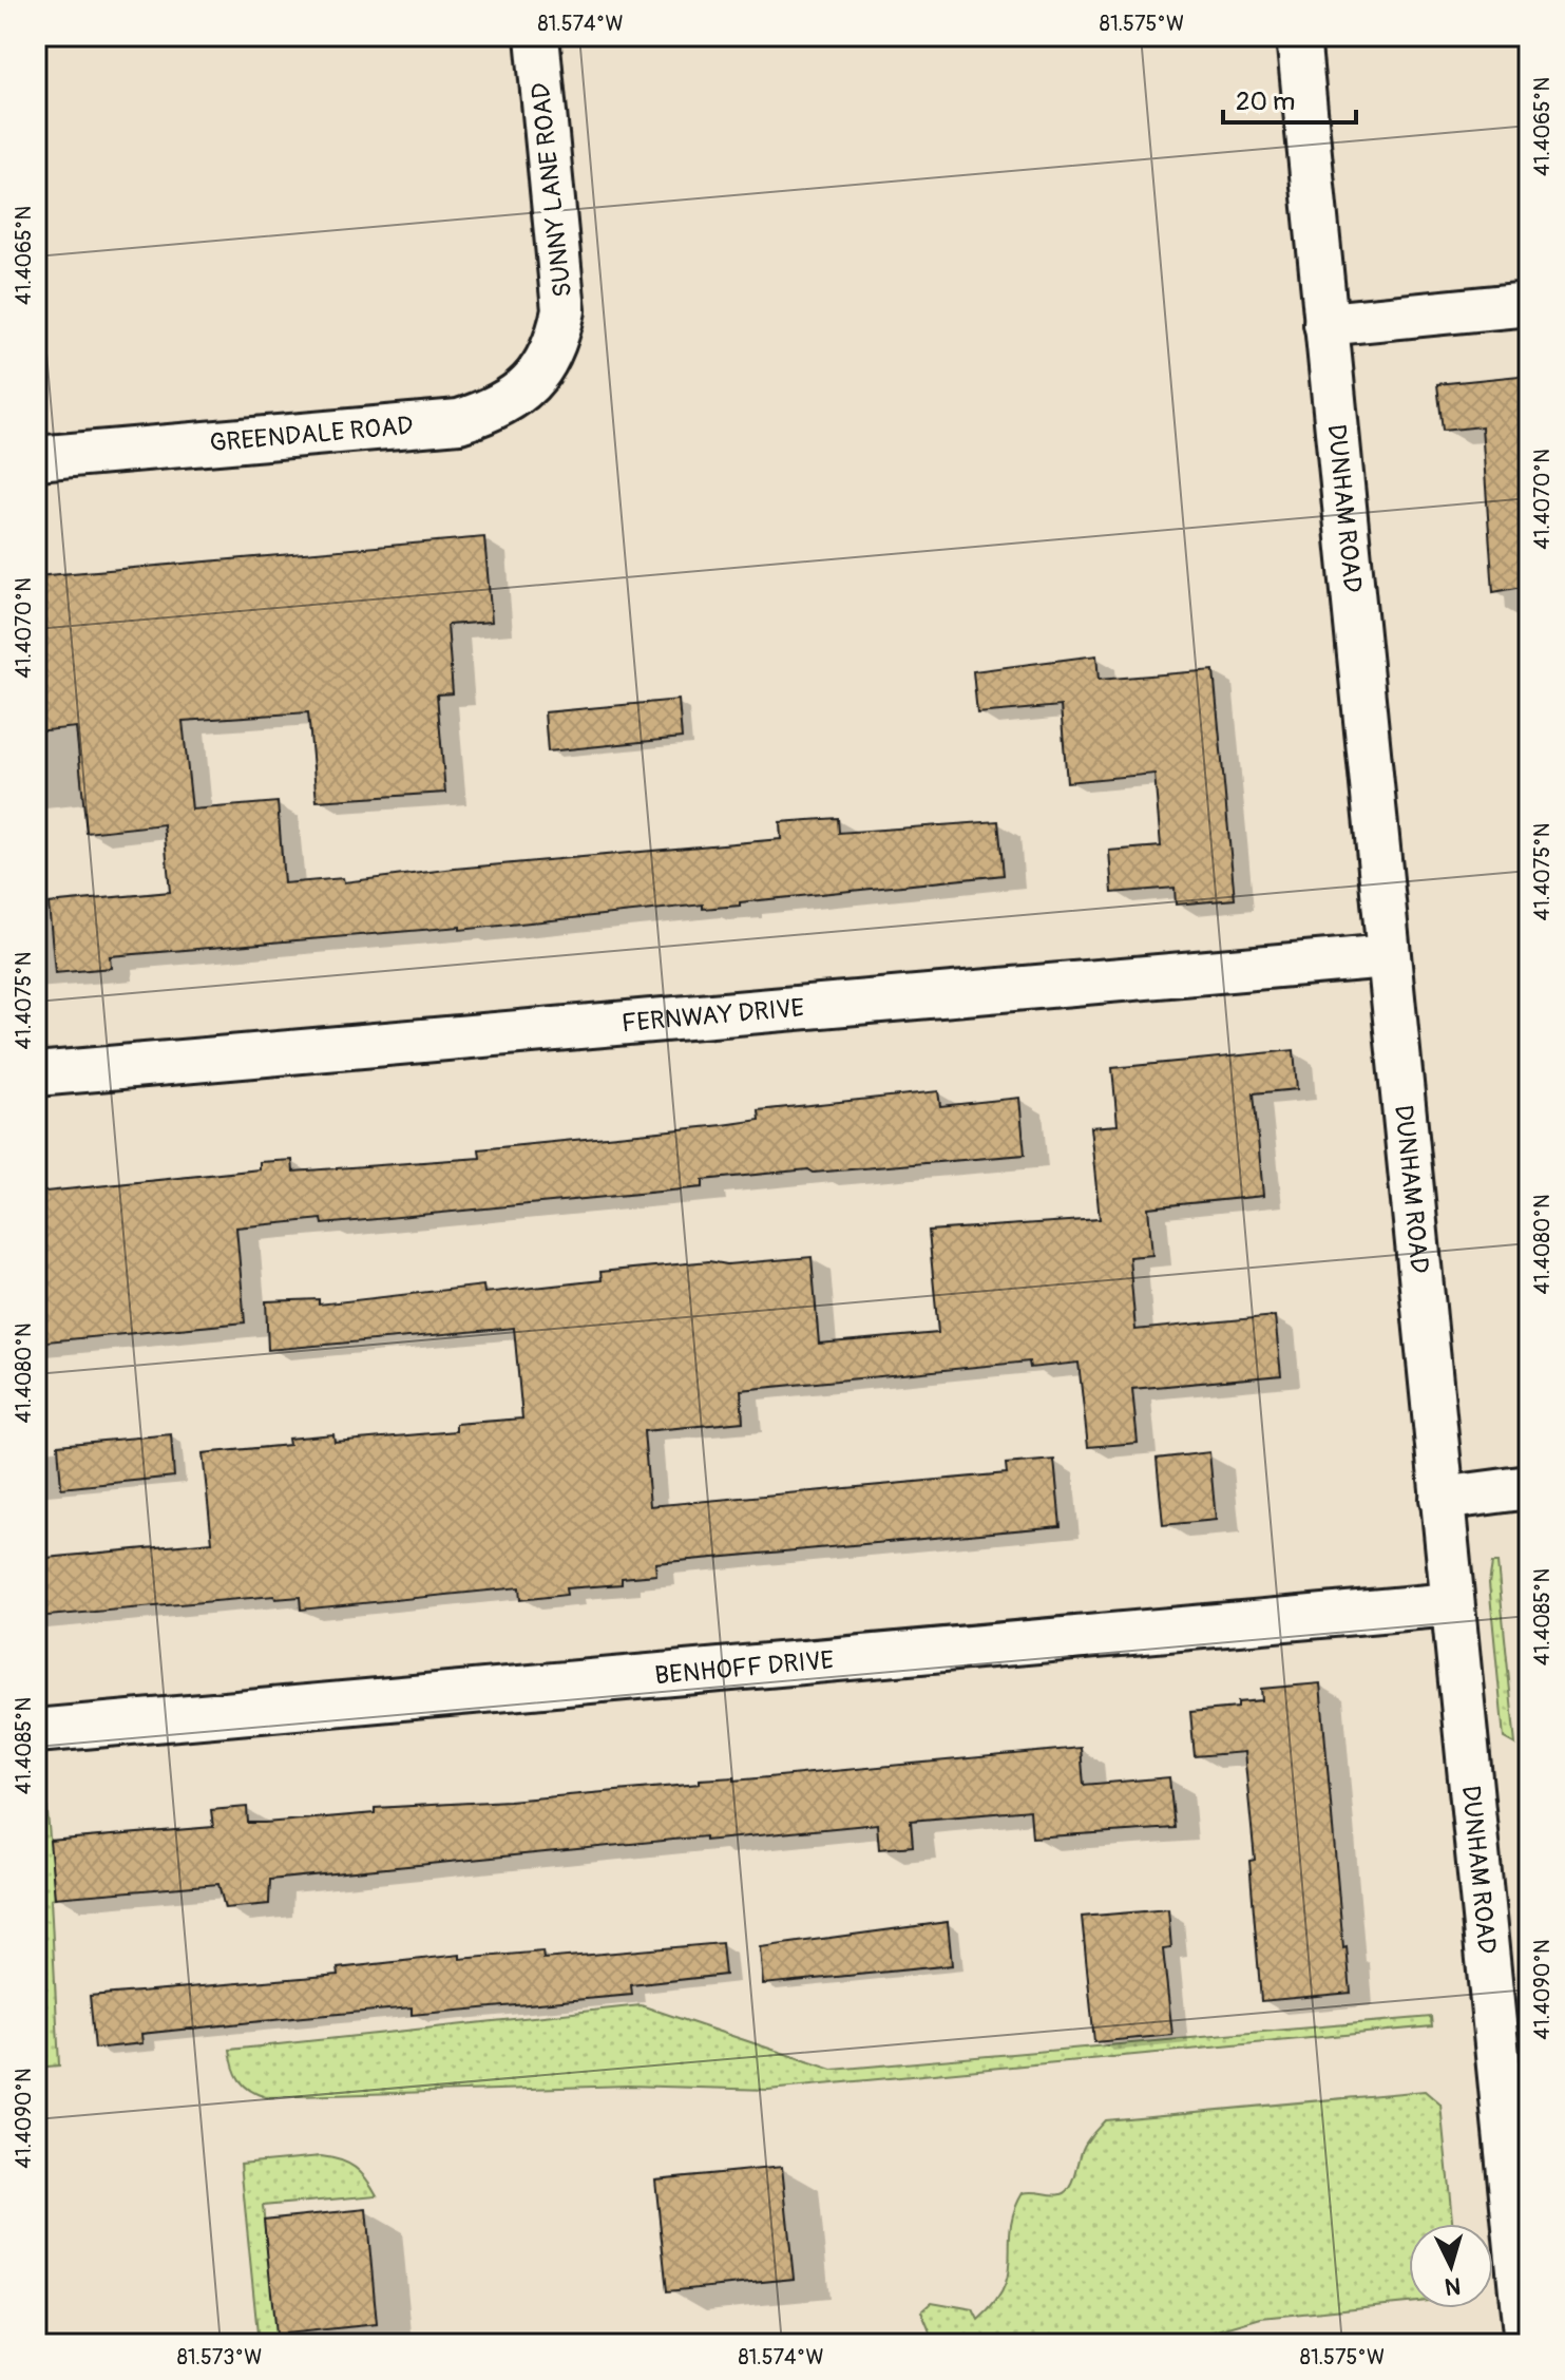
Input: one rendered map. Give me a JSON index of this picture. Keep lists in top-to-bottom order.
{
  "streets": {
    "street": [
      "SUNNY LANE ROAD",
      "GREENDALE ROAD",
      "DUNHAM ROAD",
      "FERNWAY DRIVE",
      "BENHOFF DRIVE"
    ]
  },
  "crossings": [
    ["SUNNY LANE ROAD", "GREENDALE ROAD"],
    ["DUNHAM ROAD", "FERNWAY DRIVE"],
    ["DUNHAM ROAD", "BENHOFF DRIVE"]
  ],
  "scale_bar": "20 m",
  "north": "bottom",
  "coordinates": [
    "81.574°W",
    "81.575°W",
    "41.4065°N",
    "41.4070°N",
    "41.4075°N",
    "41.4080°N",
    "41.4085°N",
    "41.4090°N",
    "81.573°W"
  ]
}
